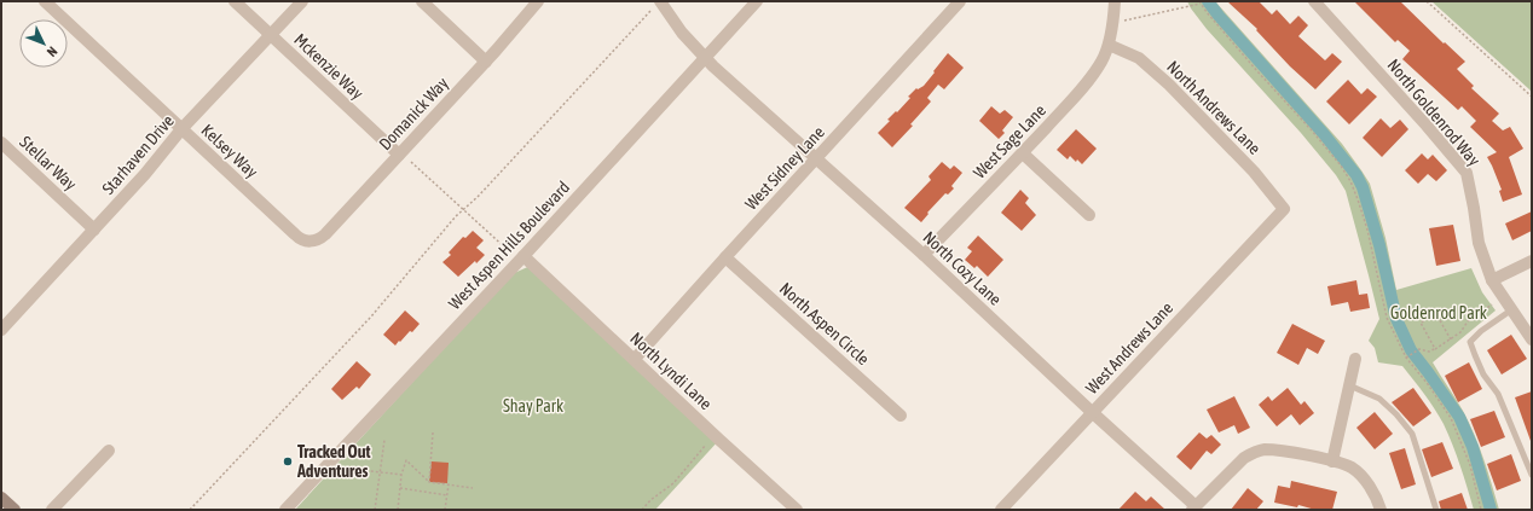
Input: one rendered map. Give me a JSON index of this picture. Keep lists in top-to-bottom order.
{
  "streets": {
    "street": [
      "Mckenzie Way",
      "North Andrews Lane",
      "North Goldenrod Way",
      "Domanick Way",
      "West Sage Lane",
      "Kelsey Way",
      "Starhaven Drive",
      "Stellar Way",
      "West Sidney Lane",
      "West Aspen Hills Boulevard",
      "North Cozy Lane",
      "North Aspen Circle",
      "West Andrews Lane",
      "North Lyndi Lane"
    ]
  },
  "crossings": [
    ["Mckenzie Way", "Domanick Way"],
    ["Mckenzie Way", "Starhaven Drive"],
    ["North Andrews Lane", "West Sage Lane"],
    ["North Andrews Lane", "West Andrews Lane"],
    ["Domanick Way", "Kelsey Way"],
    ["West Sage Lane", "North Cozy Lane"],
    ["Kelsey Way", "Starhaven Drive"],
    ["Starhaven Drive", "Stellar Way"],
    ["West Sidney Lane", "North Cozy Lane"],
    ["West Sidney Lane", "North Aspen Circle"],
    ["West Sidney Lane", "North Lyndi Lane"],
    ["West Aspen Hills Boulevard", "North Cozy Lane"],
    ["West Aspen Hills Boulevard", "North Lyndi Lane"],
    ["North Cozy Lane", "West Andrews Lane"]
  ],
  "parks": ["Goldenrod Park", "Shay Park"],
  "places": ["Tracked Out Adventures"],
  "north": "bottom right"
}
